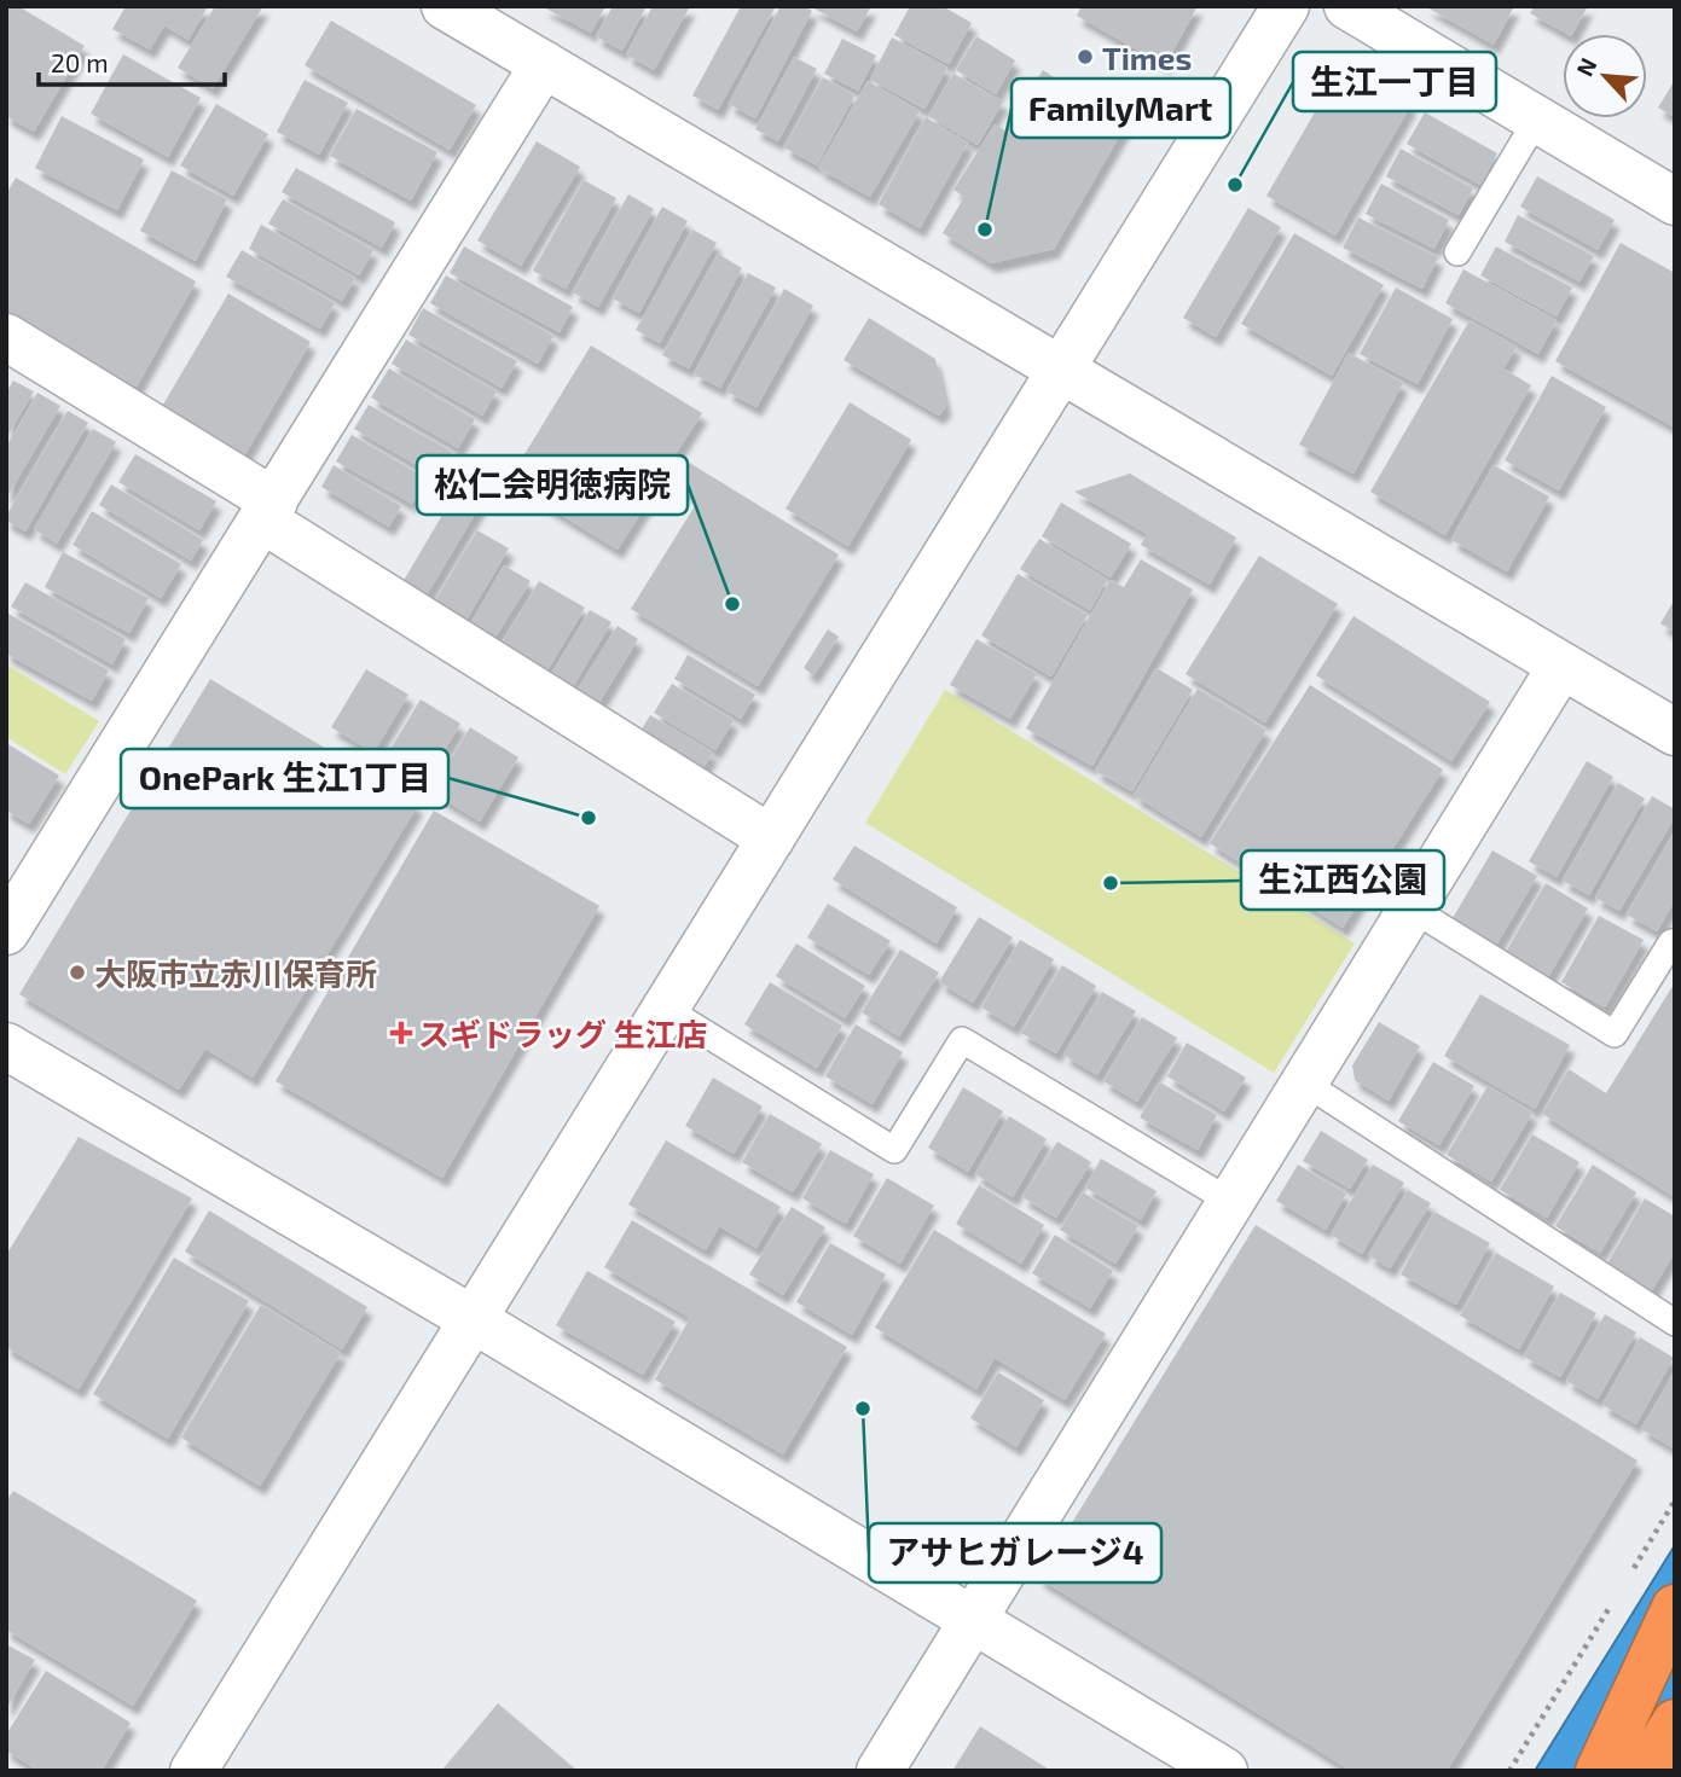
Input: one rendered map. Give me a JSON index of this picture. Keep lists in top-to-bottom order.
{
  "places": {
    "other": [
      "Times",
      "生江一丁目",
      "FamilyMart",
      "松仁会明徳病院",
      "OnePark 生江1丁目",
      "生江西公園",
      "大阪市立赤川保育所",
      "アサヒガレージ4"
    ],
    "health": ["スギドラッグ 生江店"]
  },
  "scale_bar": "20 m",
  "north": "top left"
}
